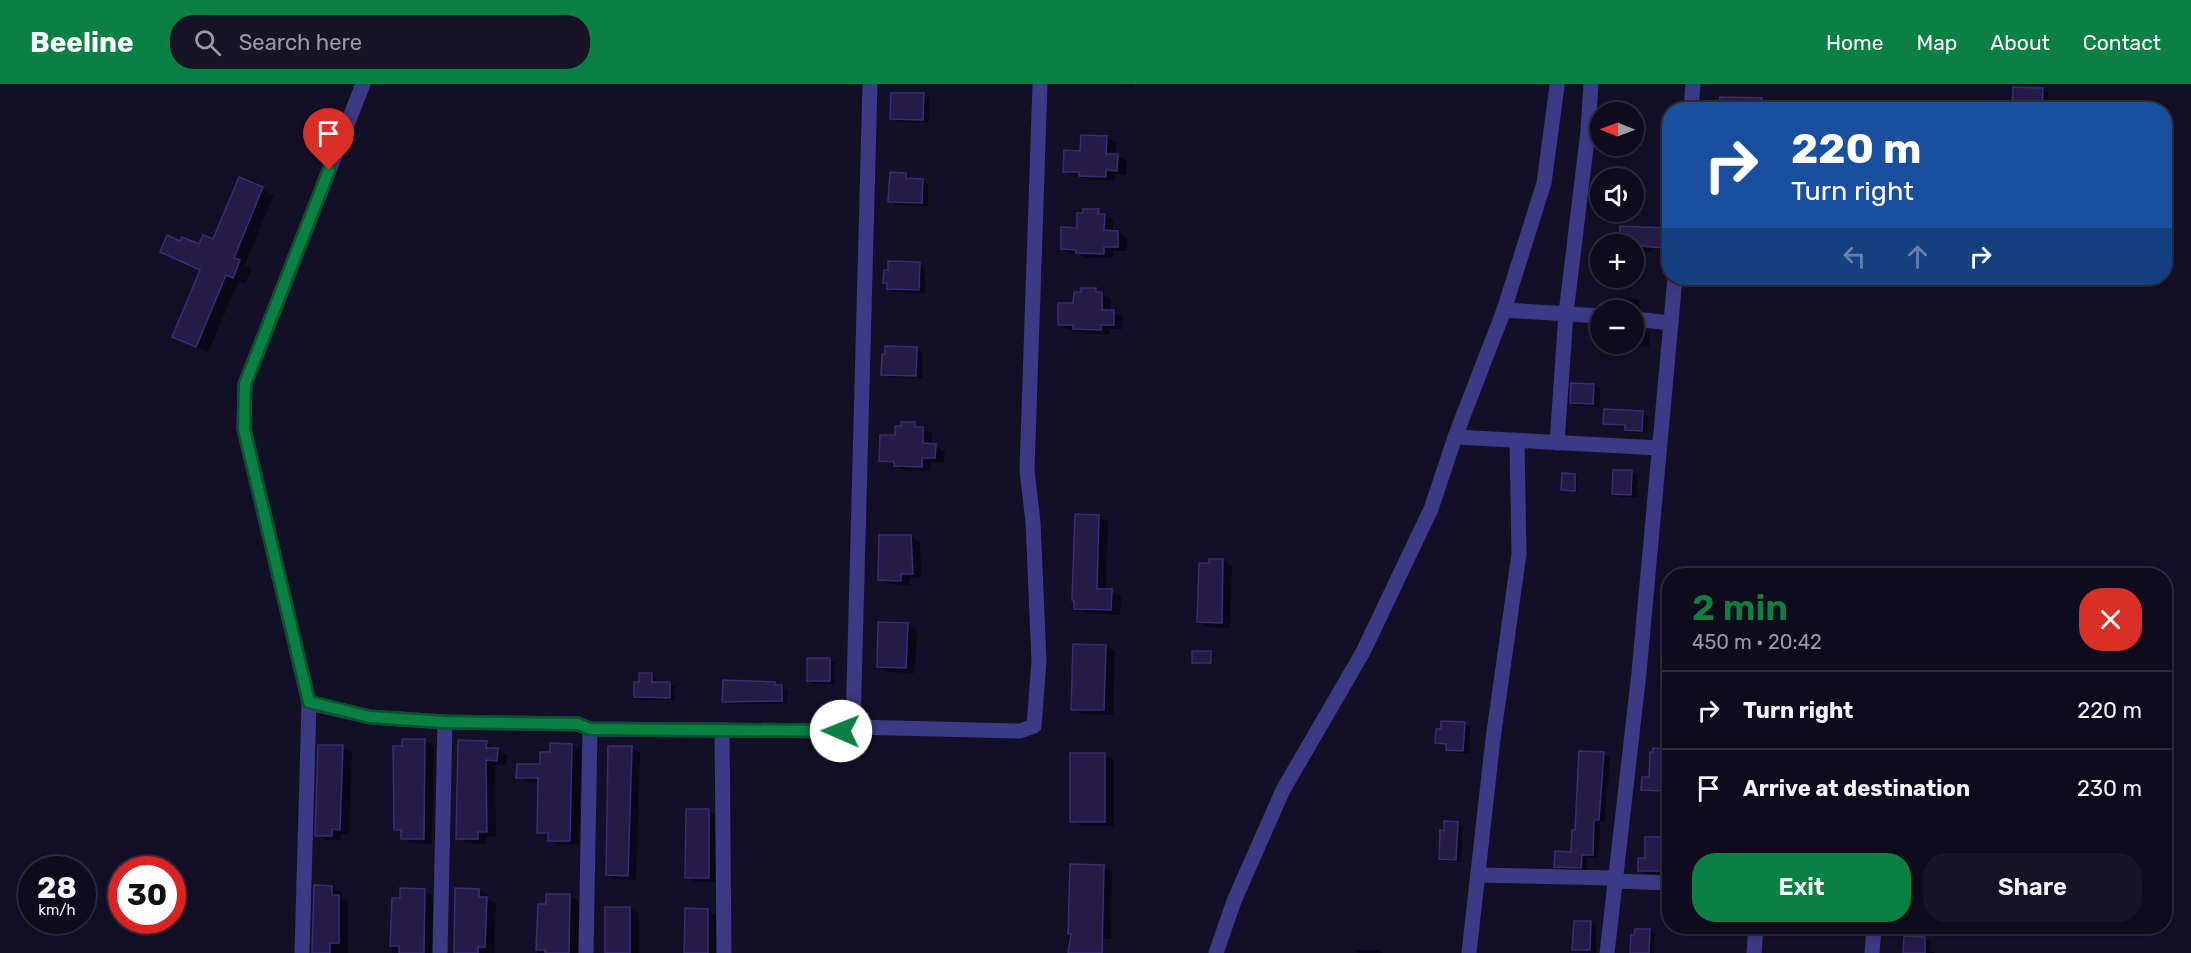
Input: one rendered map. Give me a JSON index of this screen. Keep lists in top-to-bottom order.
{
  "north": "left",
  "page": {
    "header": "Beeline",
    "search": "Search here",
    "nav": [
      "Home",
      "Map",
      "About",
      "Contact"
    ],
    "map_buttons": ["+", "−"],
    "turn": ["220 m", "Turn right"],
    "heading": ["2 min", "450 m · 20:42"],
    "list": [
      {
        "name": "Turn right",
        "value": "220 m"
      },
      {
        "name": "Arrive at destination",
        "value": "230 m"
      }
    ],
    "buttons": ["Exit", "Share"],
    "speed": "28 km/h",
    "limit": "30"
  }
}
